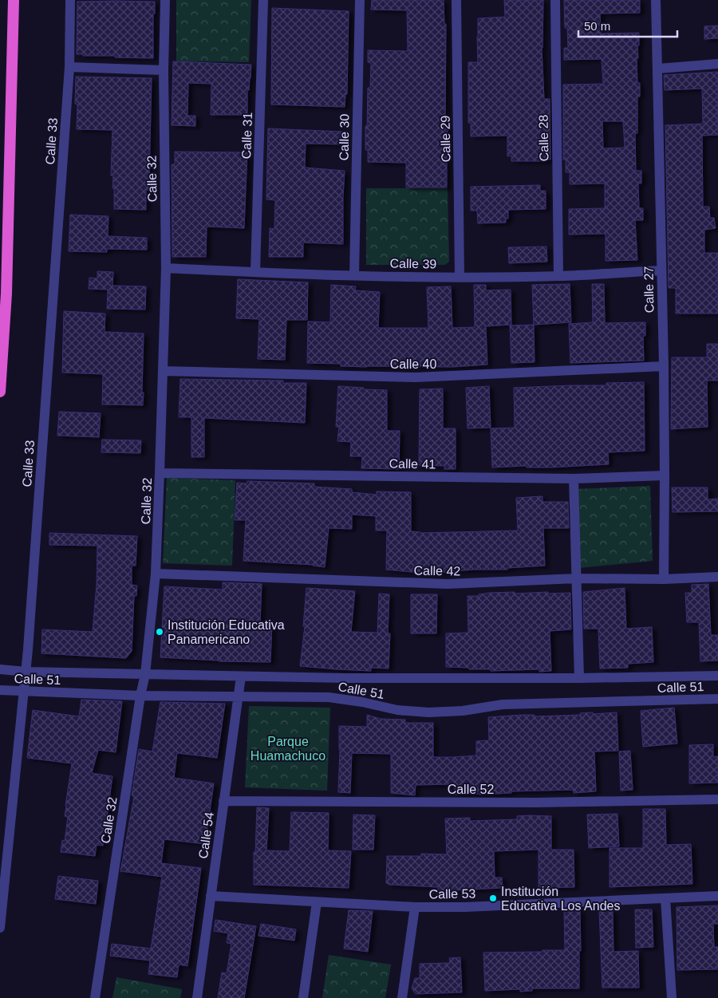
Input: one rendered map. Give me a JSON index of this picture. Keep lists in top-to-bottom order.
{
  "streets": {
    "street": [
      "Calle 31",
      "Calle 30",
      "Calle 28",
      "Calle 29",
      "Calle 33",
      "Calle 32",
      "Calle 39",
      "Calle 27",
      "Calle 40",
      "Calle 41",
      "Calle 42",
      "Calle 51",
      "Calle 52",
      "Calle 54",
      "Calle 53"
    ]
  },
  "crossings": [
    ["Calle 31", "Calle 39"],
    ["Calle 30", "Calle 39"],
    ["Calle 28", "Calle 39"],
    ["Calle 29", "Calle 39"],
    ["Calle 33", "Calle 51"],
    ["Calle 32", "Calle 39"],
    ["Calle 32", "Calle 40"],
    ["Calle 32", "Calle 41"],
    ["Calle 32", "Calle 42"],
    ["Calle 32", "Calle 51"],
    ["Calle 39", "Calle 27"],
    ["Calle 27", "Calle 40"],
    ["Calle 27", "Calle 41"],
    ["Calle 27", "Calle 42"],
    ["Calle 51", "Calle 54"],
    ["Calle 52", "Calle 54"],
    ["Calle 54", "Calle 53"]
  ],
  "parks": ["Parque Huamachuco"],
  "places": ["Institución Educativa Panamericano", "Institución Educativa Los Andes"],
  "scale_bar": "50 m"
}
